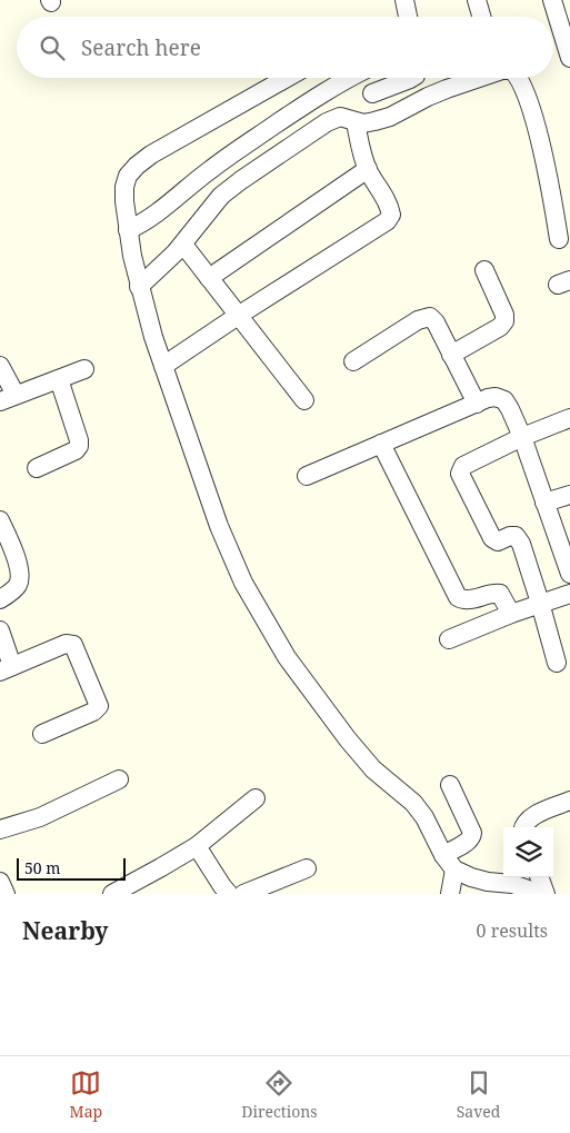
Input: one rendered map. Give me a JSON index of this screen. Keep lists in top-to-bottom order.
{
  "scale_bar": "50 m",
  "page": {
    "search": "Search here",
    "scale": "50 m",
    "heading": ["Nearby", "0 results"],
    "nav": ["Map", "Directions", "Saved"]
  }
}
